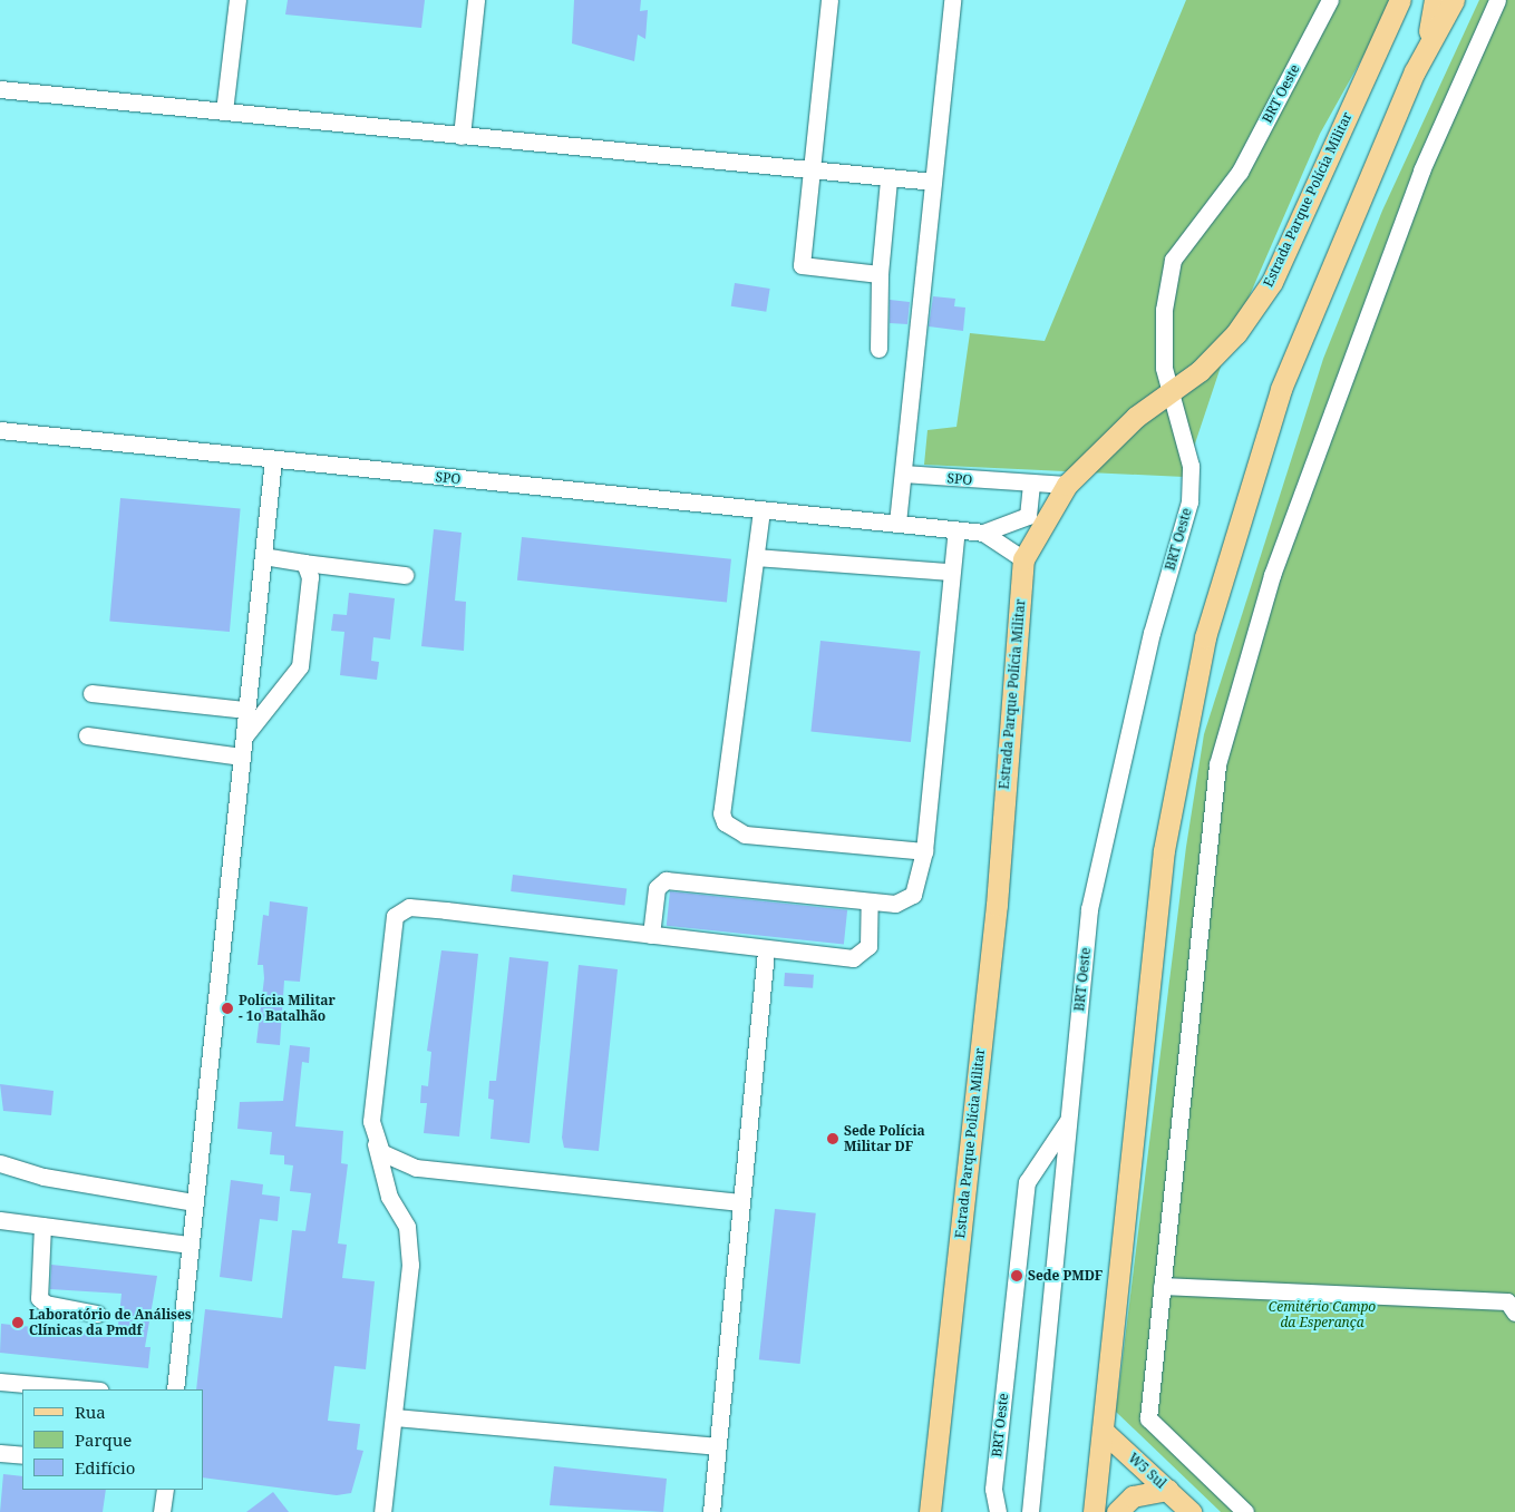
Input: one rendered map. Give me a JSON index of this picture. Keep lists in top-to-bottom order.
{
  "streets": {
    "main road": ["Estrada Parque Polícia Militar", "W5 Sul"],
    "street": ["BRT Oeste", "SPO"]
  },
  "crossings": [
    ["BRT Oeste", "Estrada Parque Polícia Militar"],
    ["Estrada Parque Polícia Militar", "SPO"]
  ],
  "parks": ["Cemitério Campo da Esperança"],
  "places": [
    "Polícia Militar - 1o Batalhão",
    "Sede Polícia Militar DF",
    "Sede PMDF",
    "Laboratório de Análises Clínicas da Pmdf"
  ],
  "legend": ["Rua", "Parque", "Edifício"]
}
